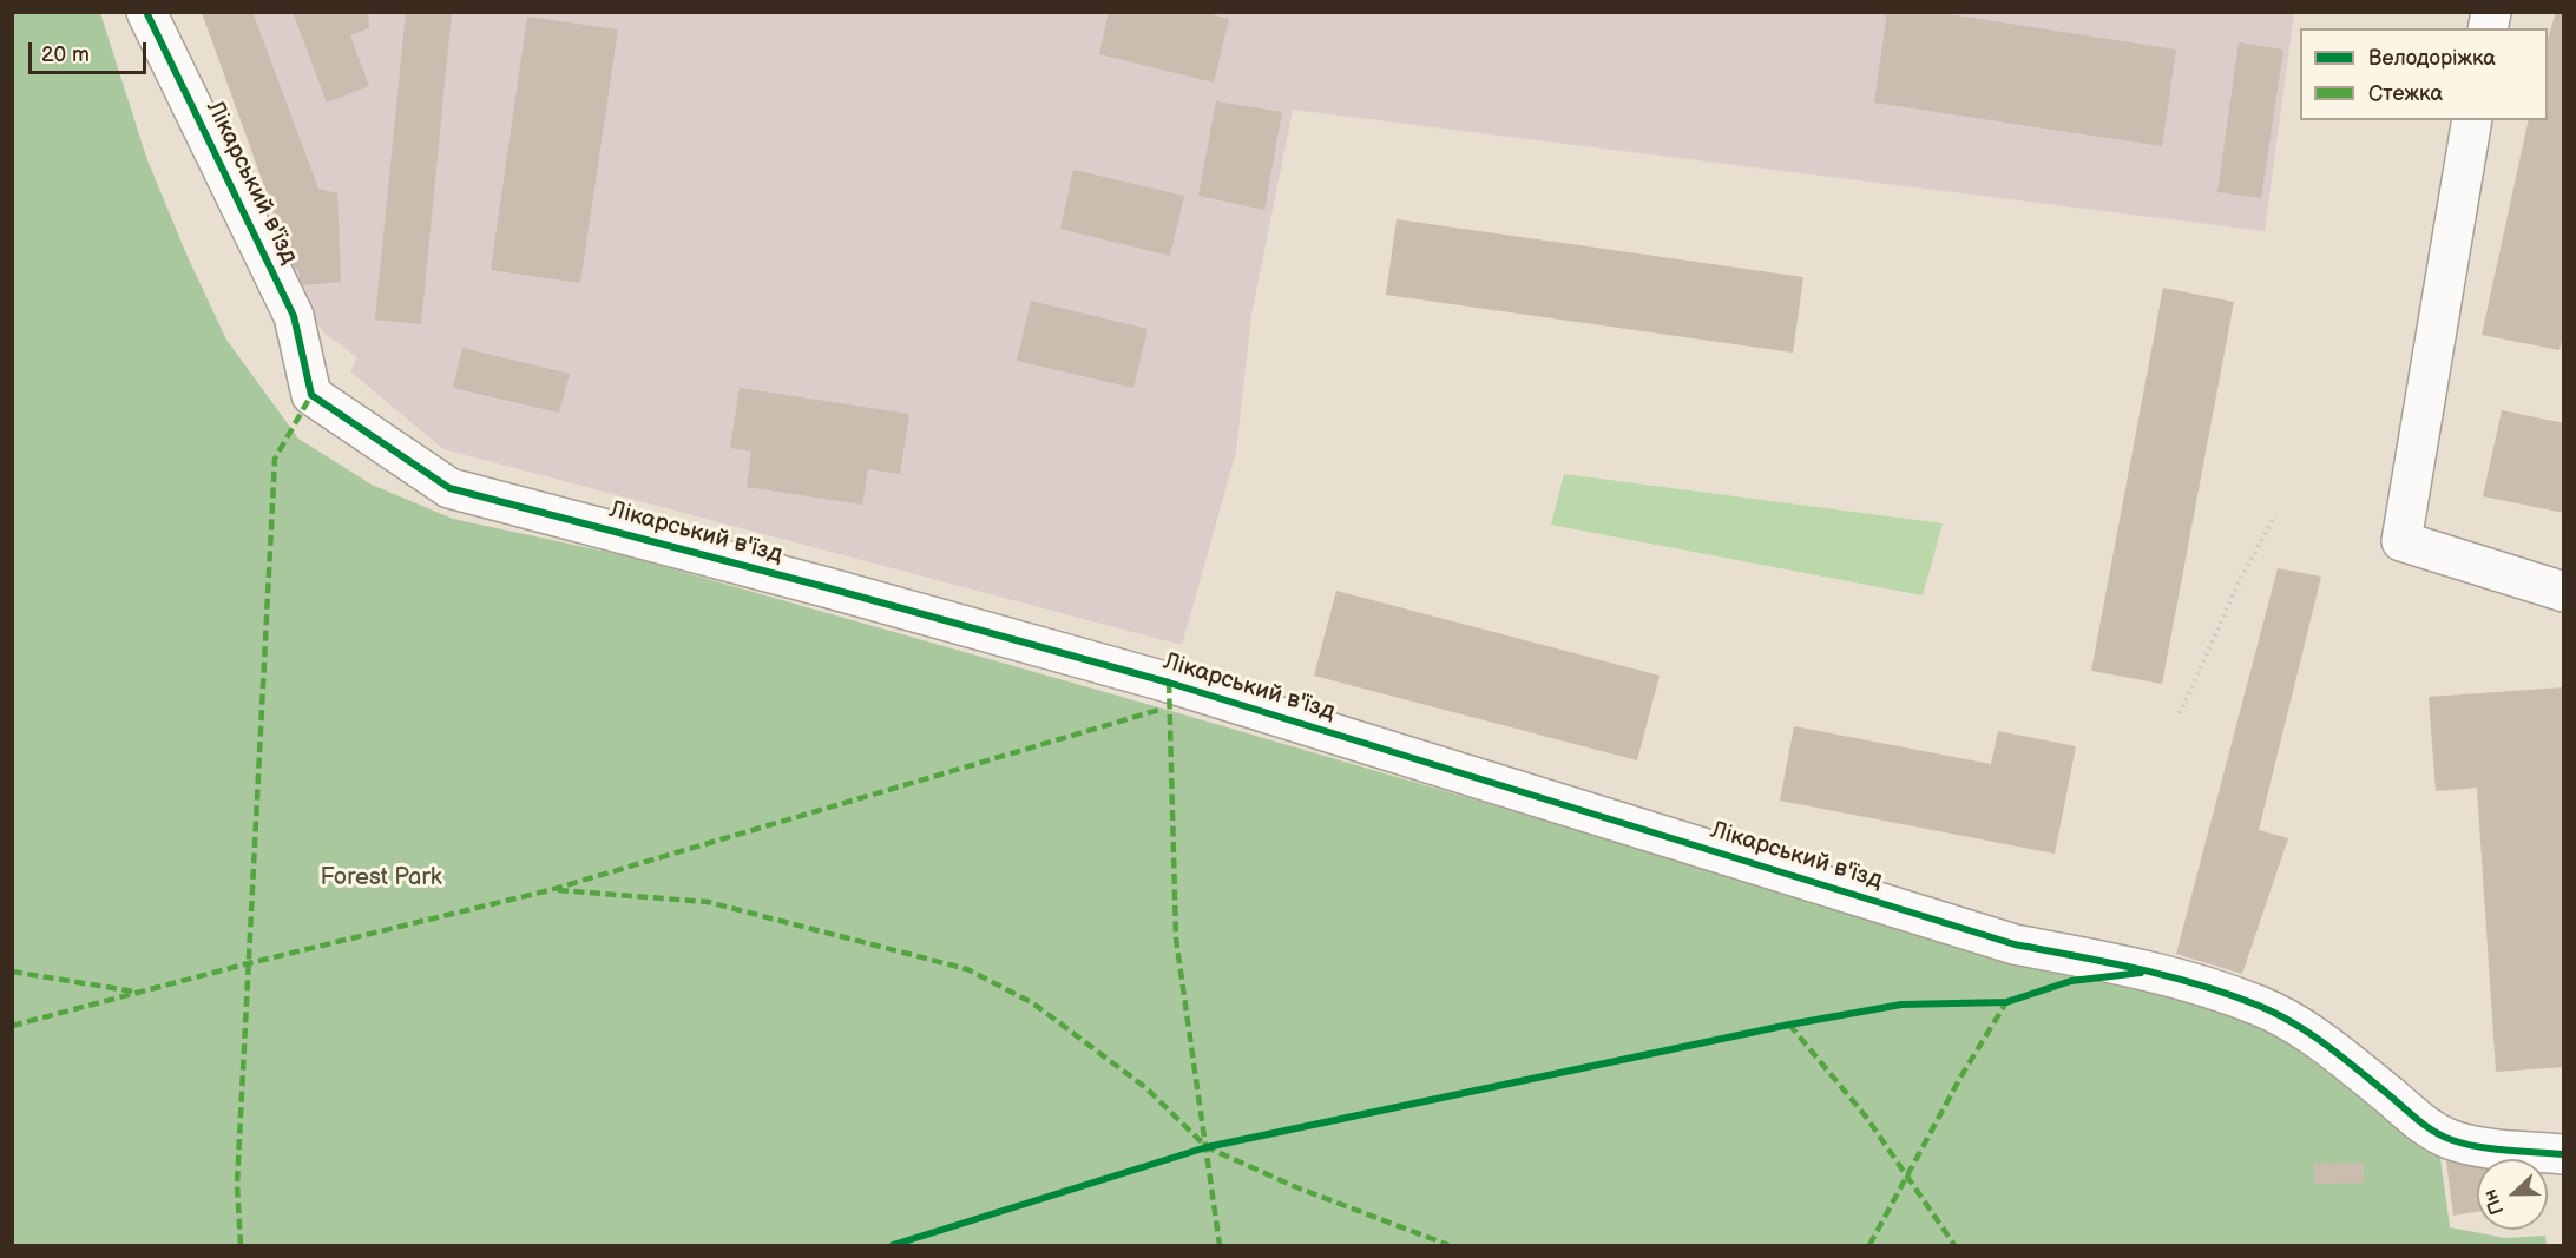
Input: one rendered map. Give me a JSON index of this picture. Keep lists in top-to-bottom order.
{
  "streets": {
    "street": ["Лікарський в'їзд"]
  },
  "parks": ["Forest Park"],
  "legend": ["Велодоріжка", "Стежка"],
  "scale_bar": "20 m",
  "north": "left"
}
